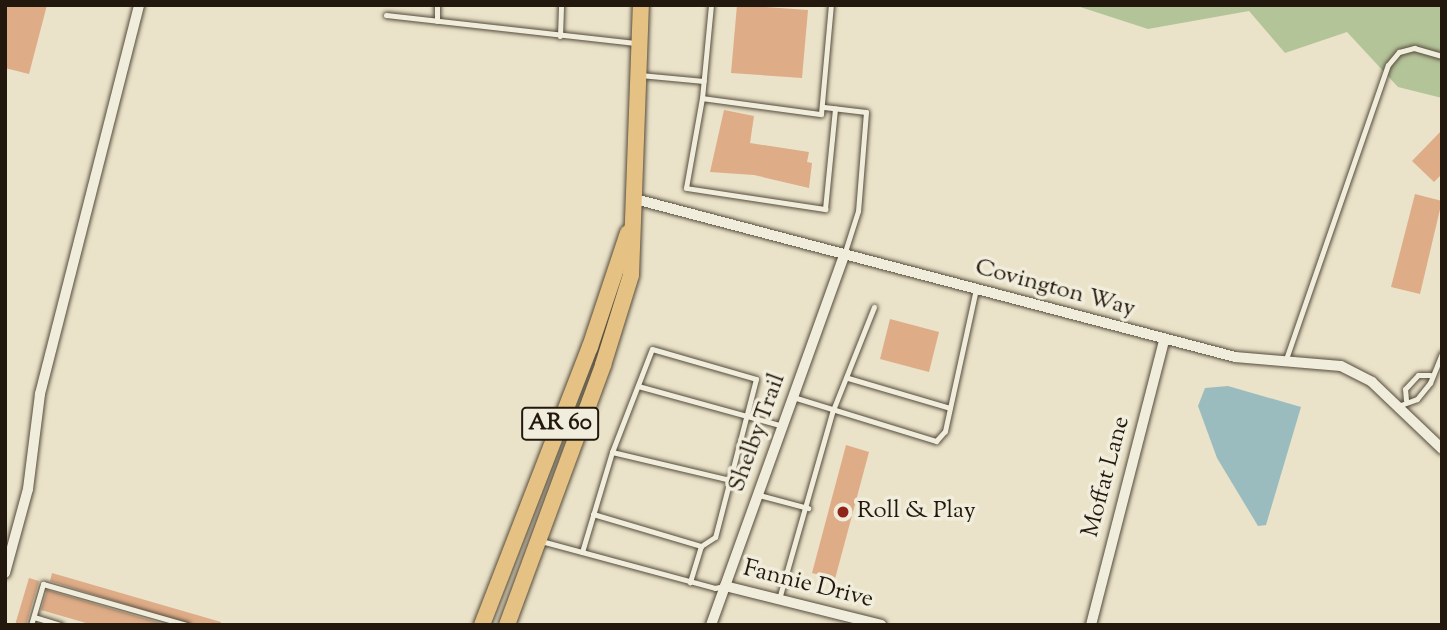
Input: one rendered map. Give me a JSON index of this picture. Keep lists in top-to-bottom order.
{
  "streets": {
    "main road": ["AR 60"],
    "street": [
      "Covington Way",
      "Shelby Trail",
      "Moffat Lane",
      "Fannie Drive"
    ]
  },
  "crossings": [
    ["Covington Way", "AR 60"],
    ["Covington Way", "Shelby Trail"],
    ["Covington Way", "Moffat Lane"],
    ["Shelby Trail", "Fannie Drive"]
  ],
  "places": ["Roll & Play"]
}
